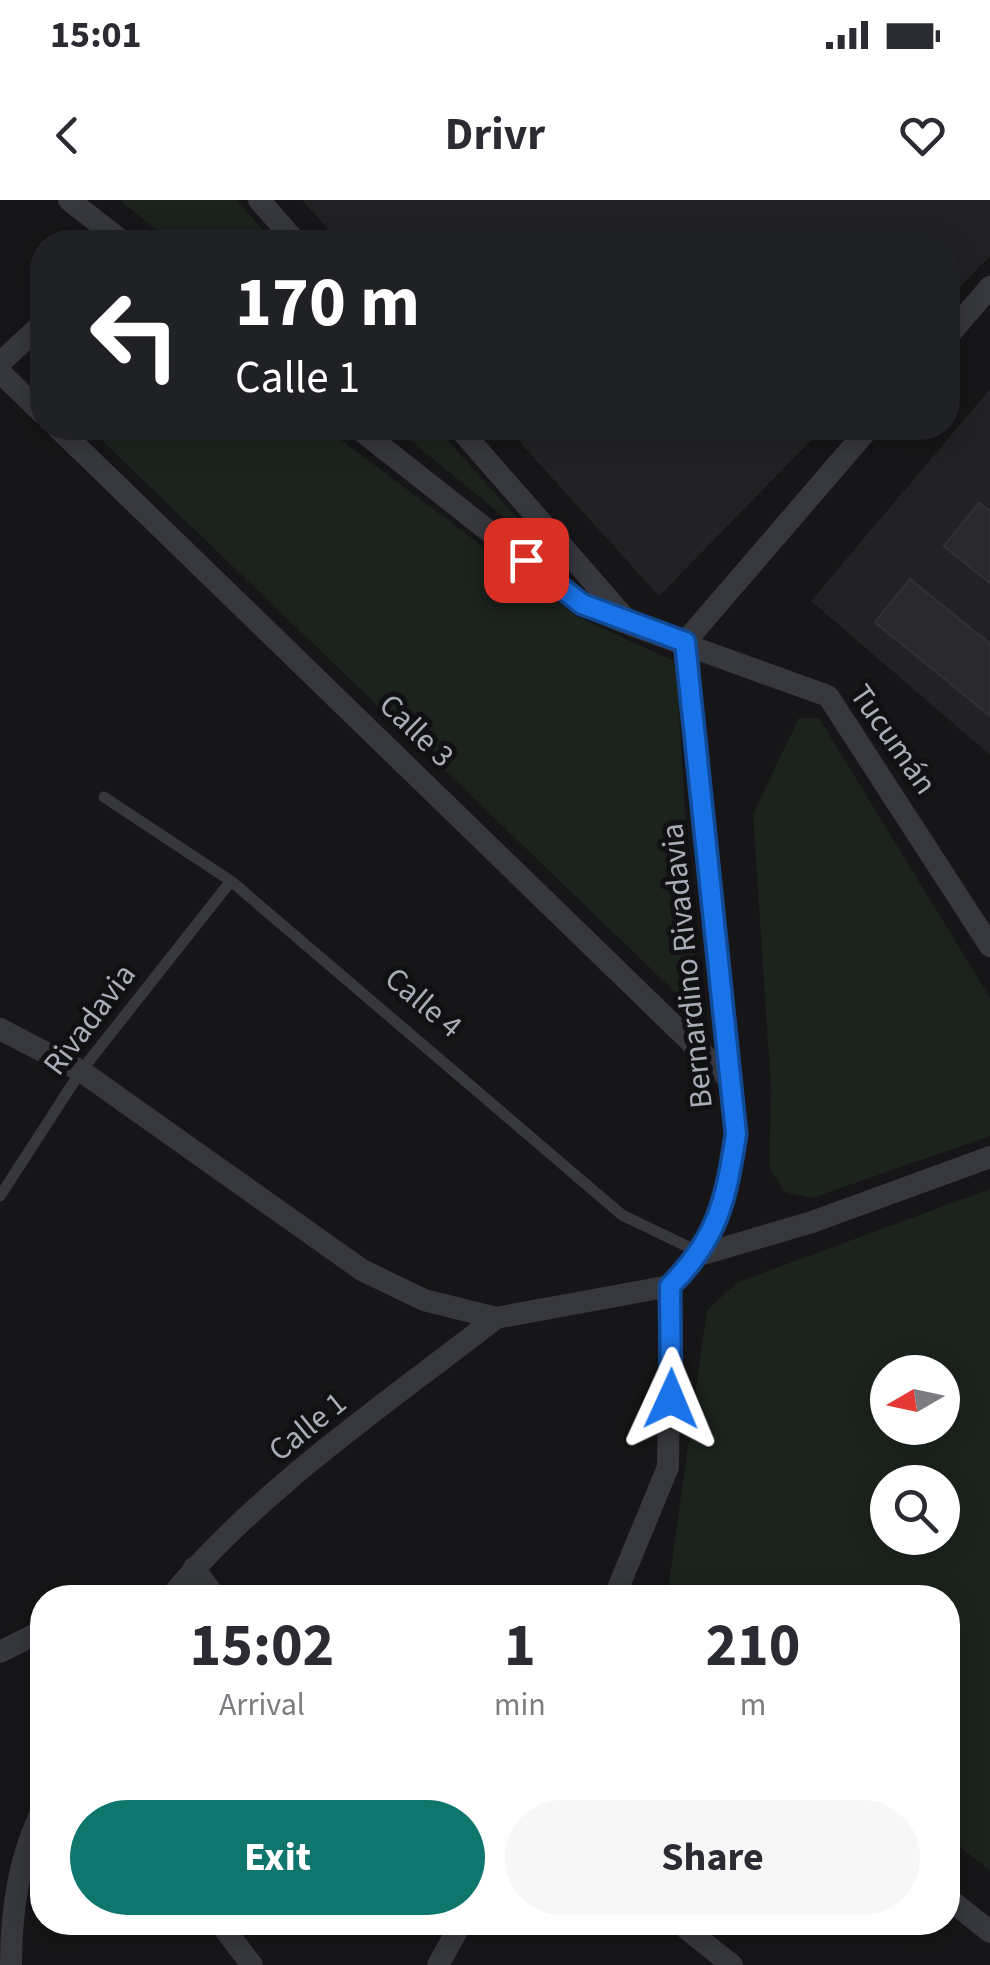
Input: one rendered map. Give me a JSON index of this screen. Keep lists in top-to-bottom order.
{
  "streets": {
    "street": [
      "Calle 3",
      "Tucumán",
      "Bernardino Rivadavia",
      "Calle 1"
    ],
    "lane": ["Calle 4", "Rivadavia"]
  },
  "crossings": [
    ["Calle 3", "Bernardino Rivadavia"],
    ["Tucumán", "Bernardino Rivadavia"],
    ["Bernardino Rivadavia", "Calle 4"],
    ["Calle 4", "Rivadavia"]
  ],
  "north": "left",
  "page": {
    "status": "15:01",
    "header": "Drivr",
    "turn": ["170 m", "Calle 1"],
    "eta": [
      "15:02",
      "Arrival",
      "1",
      "min",
      "210",
      "m"
    ],
    "buttons": ["Exit", "Share"]
  }
}
